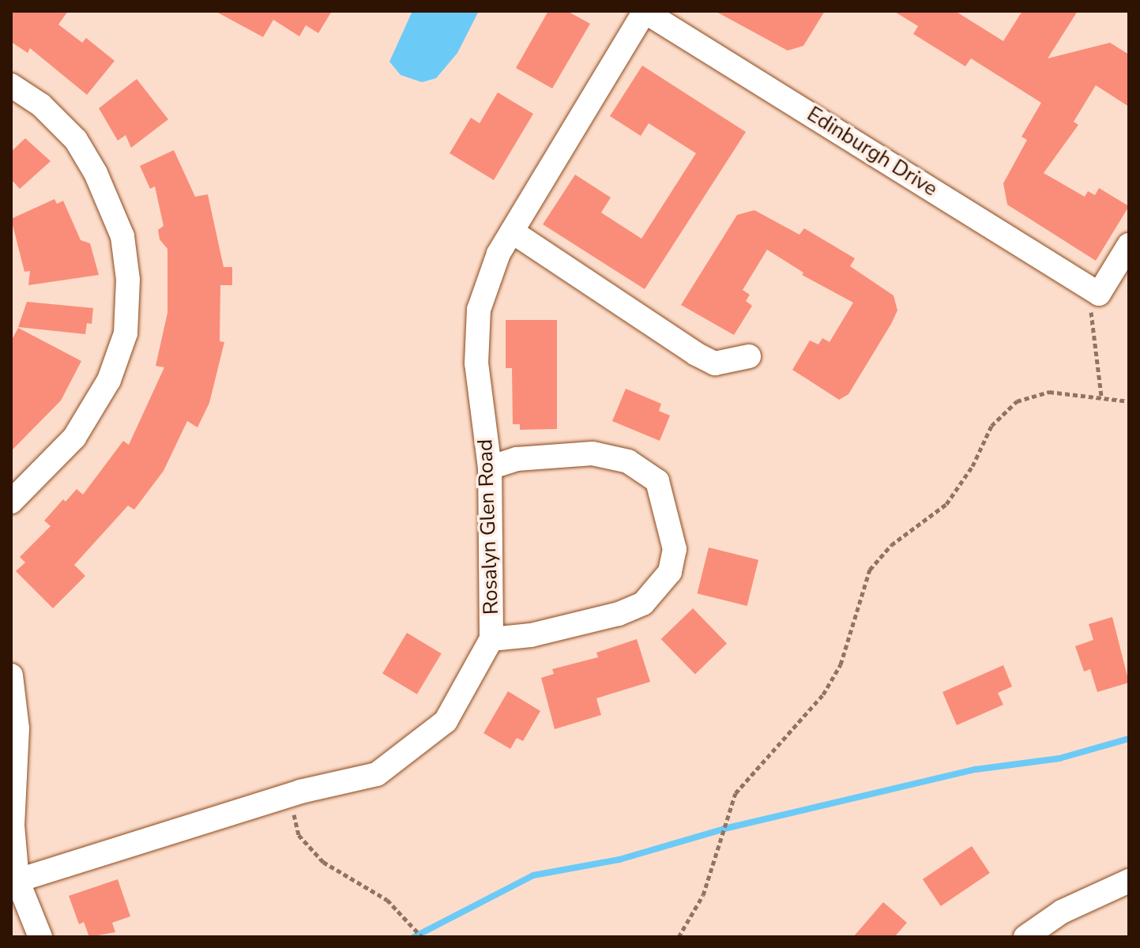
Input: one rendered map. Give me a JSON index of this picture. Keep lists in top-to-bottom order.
{
  "streets": {
    "street": ["Edinburgh Drive", "Rosalyn Glen Road"]
  },
  "crossings": [
    ["Edinburgh Drive", "Rosalyn Glen Road"]
  ]
}
